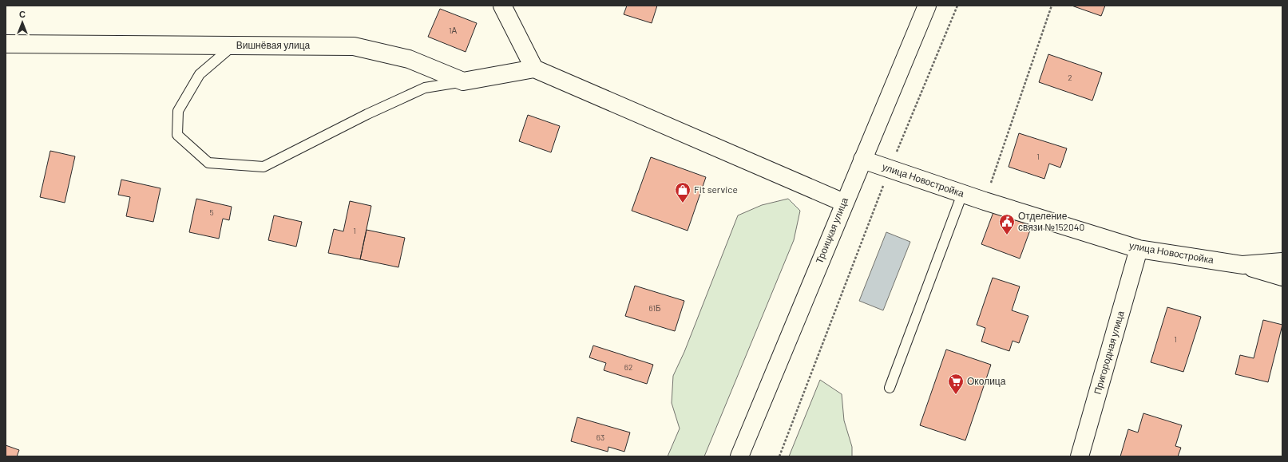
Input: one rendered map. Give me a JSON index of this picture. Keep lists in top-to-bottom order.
{
  "streets": {
    "street": [
      "Вишнёвая улица",
      "улица Новостройка",
      "Троицкая улица",
      "Пригородная улица"
    ]
  },
  "crossings": [
    ["улица Новостройка", "Троицкая улица"],
    ["улица Новостройка", "Пригородная улица"]
  ],
  "places": {
    "shop": ["Fit service"],
    "public building": ["Отделение связи №152040"],
    "supermarket": ["Околица"]
  },
  "house_numbers": [
    "1А",
    "2",
    "1",
    "5",
    "1",
    "61Б",
    "1",
    "62",
    "63"
  ],
  "north": "top"
}
